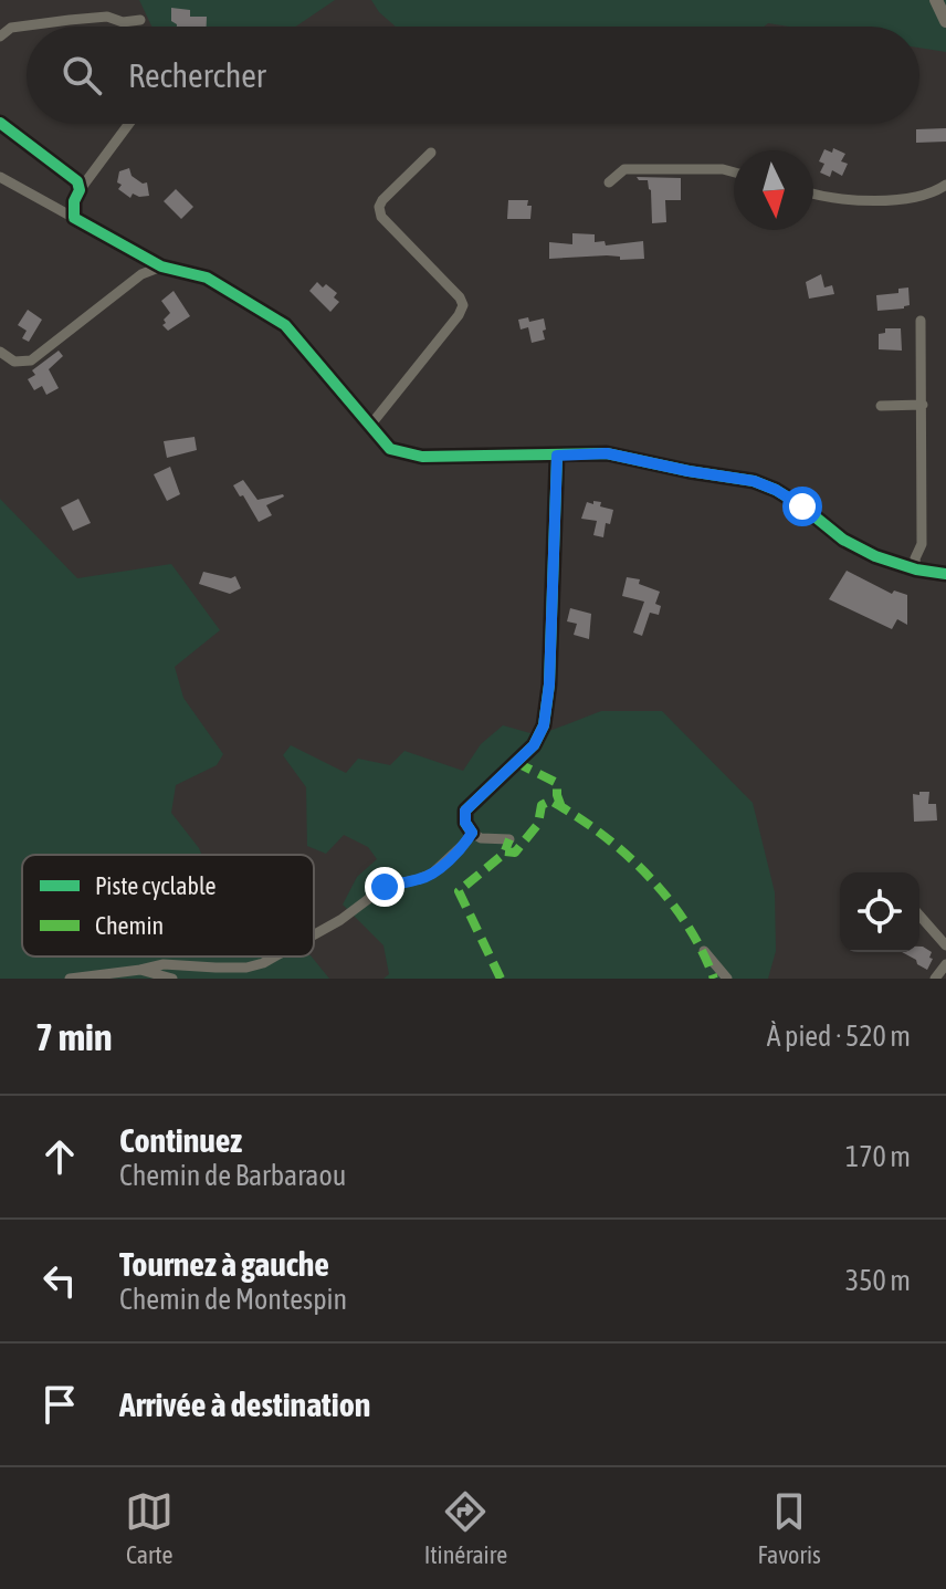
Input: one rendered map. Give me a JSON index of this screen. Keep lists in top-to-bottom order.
{
  "legend": ["Piste cyclable", "Chemin"],
  "north": "bottom",
  "page": {
    "search": "Rechercher",
    "heading": ["7 min", "À pied · 520 m"],
    "list": [
      ["Continuez", "Chemin de Barbaraou", "170 m"],
      ["Tournez à gauche", "Chemin de Montespin", "350 m"],
      "Arrivée à destination"
    ],
    "nav": ["Carte", "Itinéraire", "Favoris"]
  }
}
